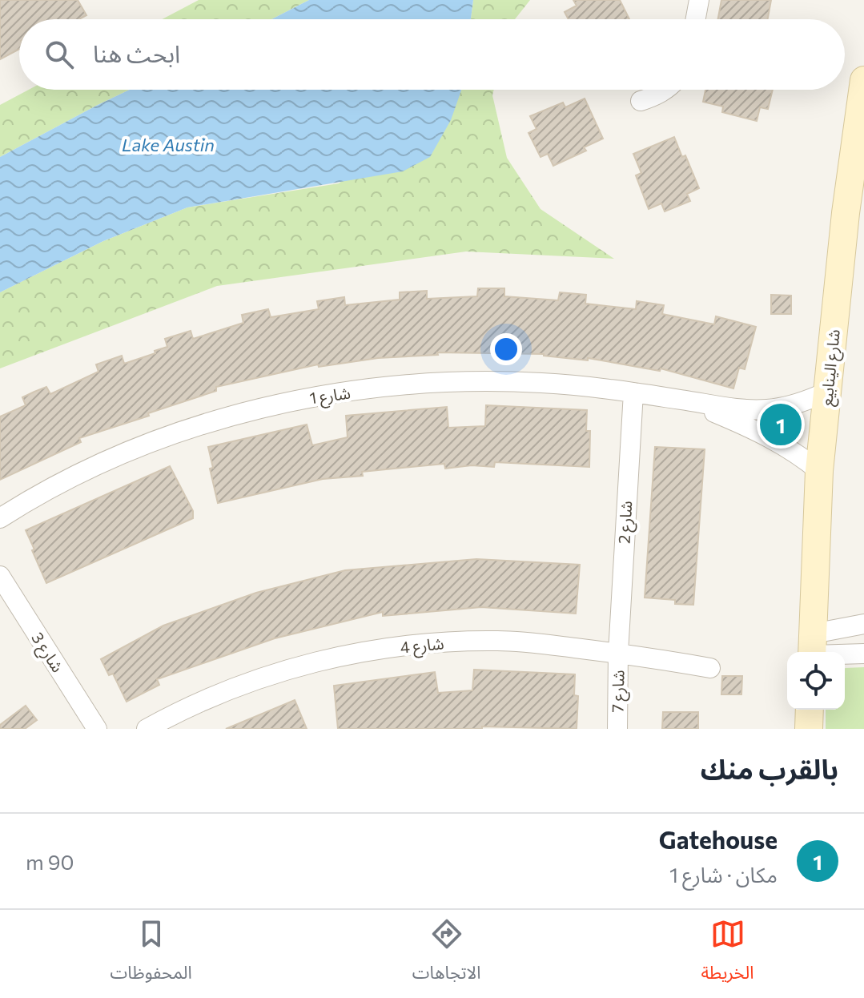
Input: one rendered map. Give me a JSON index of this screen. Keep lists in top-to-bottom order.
{
  "streets": {
    "street": [
      "شارع الينابيع",
      "شارع 1",
      "شارع 2",
      "شارع 4",
      "شارع 3",
      "شارع 7"
    ]
  },
  "crossings": [
    ["شارع الينابيع", "شارع 1"],
    ["شارع 1", "شارع 2"],
    ["شارع 2", "شارع 4"],
    ["شارع 2", "شارع 7"],
    ["شارع 4", "شارع 7"]
  ],
  "water": ["Lake Austin"],
  "page": {
    "search": "ابحث هنا",
    "pins": "1",
    "heading": "بالقرب منك",
    "list": [
      {
        "mark": "1",
        "name": "Gatehouse",
        "note": "مكان · شارع 1",
        "value": "90 m"
      }
    ],
    "nav": ["الخريطة", "الاتجاهات", "المحفوظات"]
  }
}
